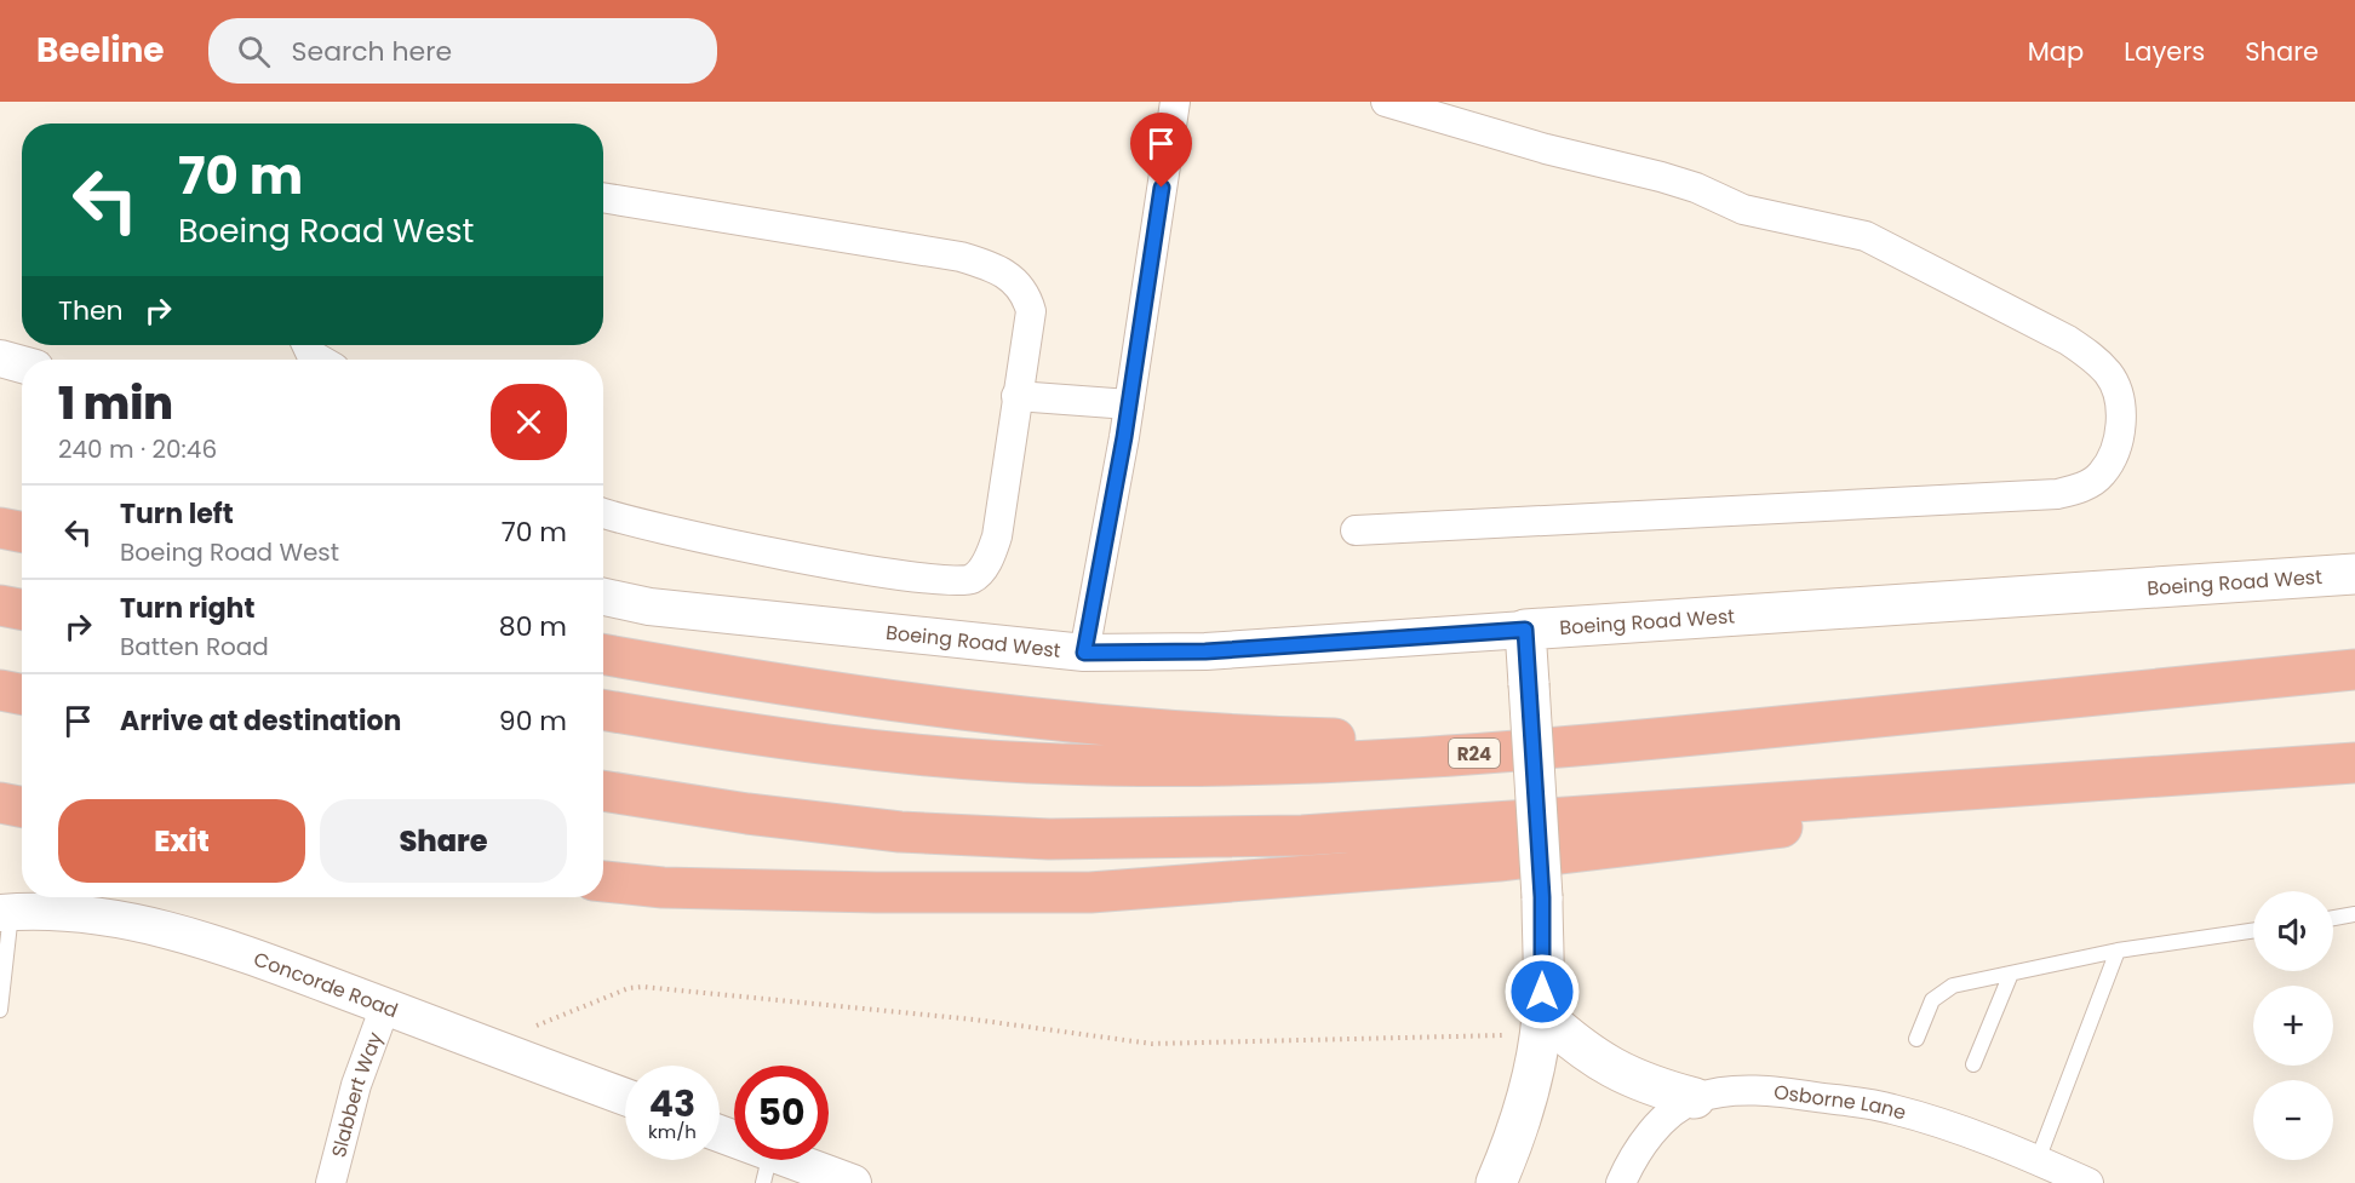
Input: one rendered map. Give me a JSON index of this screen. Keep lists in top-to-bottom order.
{
  "streets": {
    "highway": ["R24"],
    "main road": ["Boeing Road West"],
    "street": ["Concorde Road", "Slabbert Way", "Osborne Lane"]
  },
  "crossings": [
    ["Concorde Road", "Slabbert Way"]
  ],
  "page": {
    "header": "Beeline",
    "search": "Search here",
    "nav": ["Map", "Layers", "Share"],
    "turn": ["70 m", "Boeing Road West"],
    "then": "Then",
    "heading": ["1 min", "240 m · 20:46"],
    "list": [
      {
        "name": "Turn left",
        "note": "Boeing Road West",
        "value": "70 m"
      },
      {
        "name": "Turn right",
        "note": "Batten Road",
        "value": "80 m"
      },
      {
        "name": "Arrive at destination",
        "value": "90 m"
      }
    ],
    "buttons": ["Exit", "Share"],
    "map_buttons": ["+", "−"],
    "speed": "43 km/h",
    "limit": "50"
  }
}
